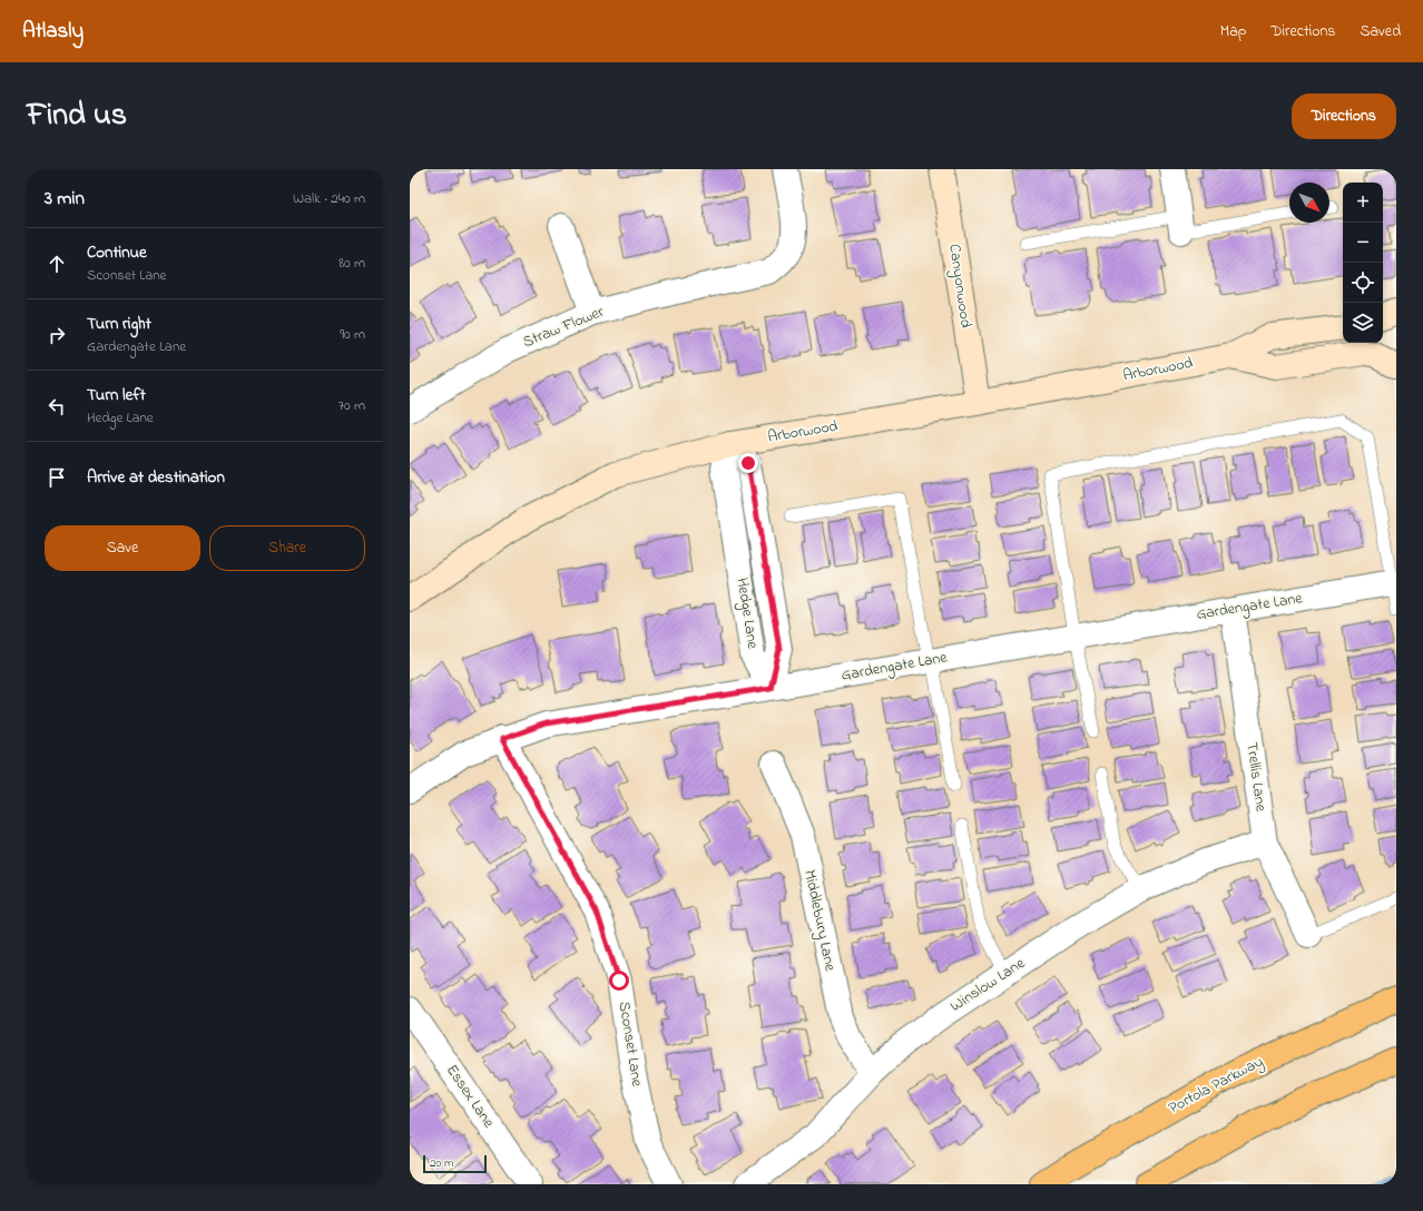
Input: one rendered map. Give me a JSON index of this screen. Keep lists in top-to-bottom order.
{
  "streets": {
    "main road": ["Portola Parkway"],
    "street": [
      "Canyonwood",
      "Straw Flower",
      "Arborwood",
      "Gardengate Lane",
      "Hedge Lane",
      "Trellis Lane",
      "Middlebury Lane",
      "Winslow Lane",
      "Sconset Lane",
      "Essex Lane"
    ]
  },
  "crossings": [
    ["Canyonwood", "Arborwood"],
    ["Arborwood", "Hedge Lane"],
    ["Gardengate Lane", "Hedge Lane"],
    ["Gardengate Lane", "Trellis Lane"],
    ["Gardengate Lane", "Sconset Lane"],
    ["Trellis Lane", "Winslow Lane"],
    ["Middlebury Lane", "Winslow Lane"]
  ],
  "scale_bar": "20 m",
  "north": "bottom right",
  "page": {
    "header": "Atlasly",
    "nav": ["Map", "Directions", "Saved"],
    "title": "Find us",
    "buttons": [
      "Directions",
      ["Save", "Share"]
    ],
    "heading": ["3 min", "Walk · 240 m"],
    "map_buttons": ["+", "−"],
    "list": [
      ["Continue", "Sconset Lane", "80 m"],
      ["Turn right", "Gardengate Lane", "90 m"],
      ["Turn left", "Hedge Lane", "70 m"],
      "Arrive at destination"
    ],
    "scale": "20 m"
  }
}
